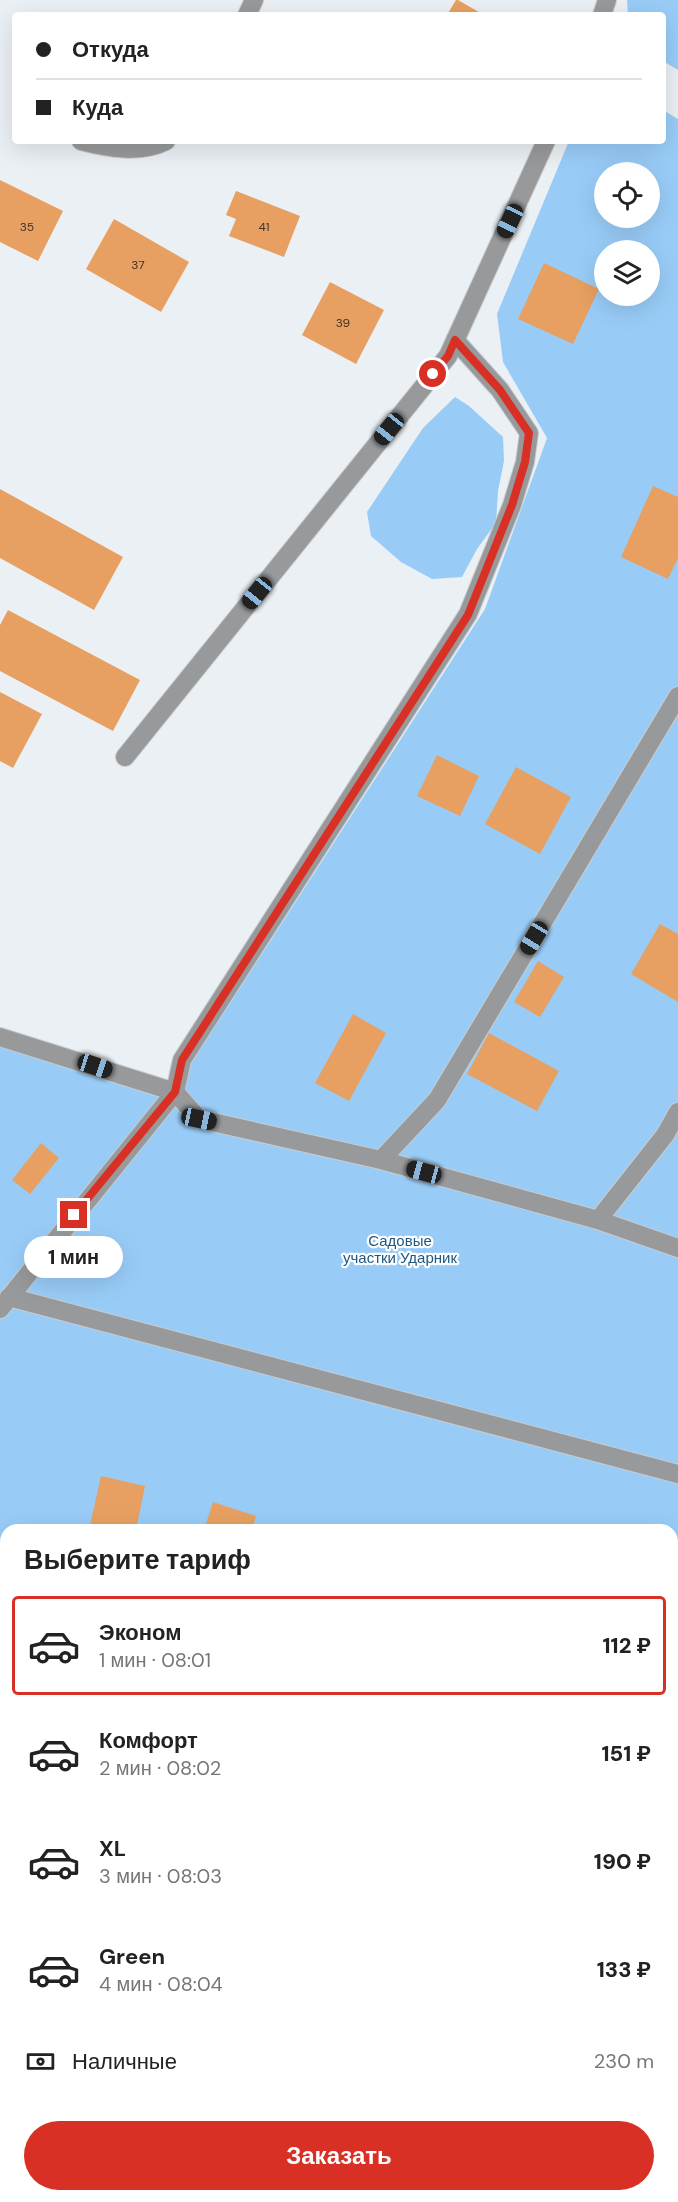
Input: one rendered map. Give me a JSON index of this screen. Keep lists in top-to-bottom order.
{
  "parks": ["Садовые участки Ударник"],
  "house_numbers": [
    "35",
    "41",
    "37",
    "39"
  ],
  "page": {
    "banner": ["Откуда", "Куда"],
    "bubble": "1 мин",
    "heading": "Выберите тариф",
    "list": [
      {
        "name": "Эконом",
        "note": "1 мин · 08:01",
        "value": "112 ₽"
      },
      {
        "name": "Комфорт",
        "note": "2 мин · 08:02",
        "value": "151 ₽"
      },
      {
        "name": "XL",
        "note": "3 мин · 08:03",
        "value": "190 ₽"
      },
      {
        "name": "Green",
        "note": "4 мин · 08:04",
        "value": "133 ₽"
      }
    ],
    "pay": ["Наличные", "230 m"],
    "buttons": "Заказать"
  }
}
